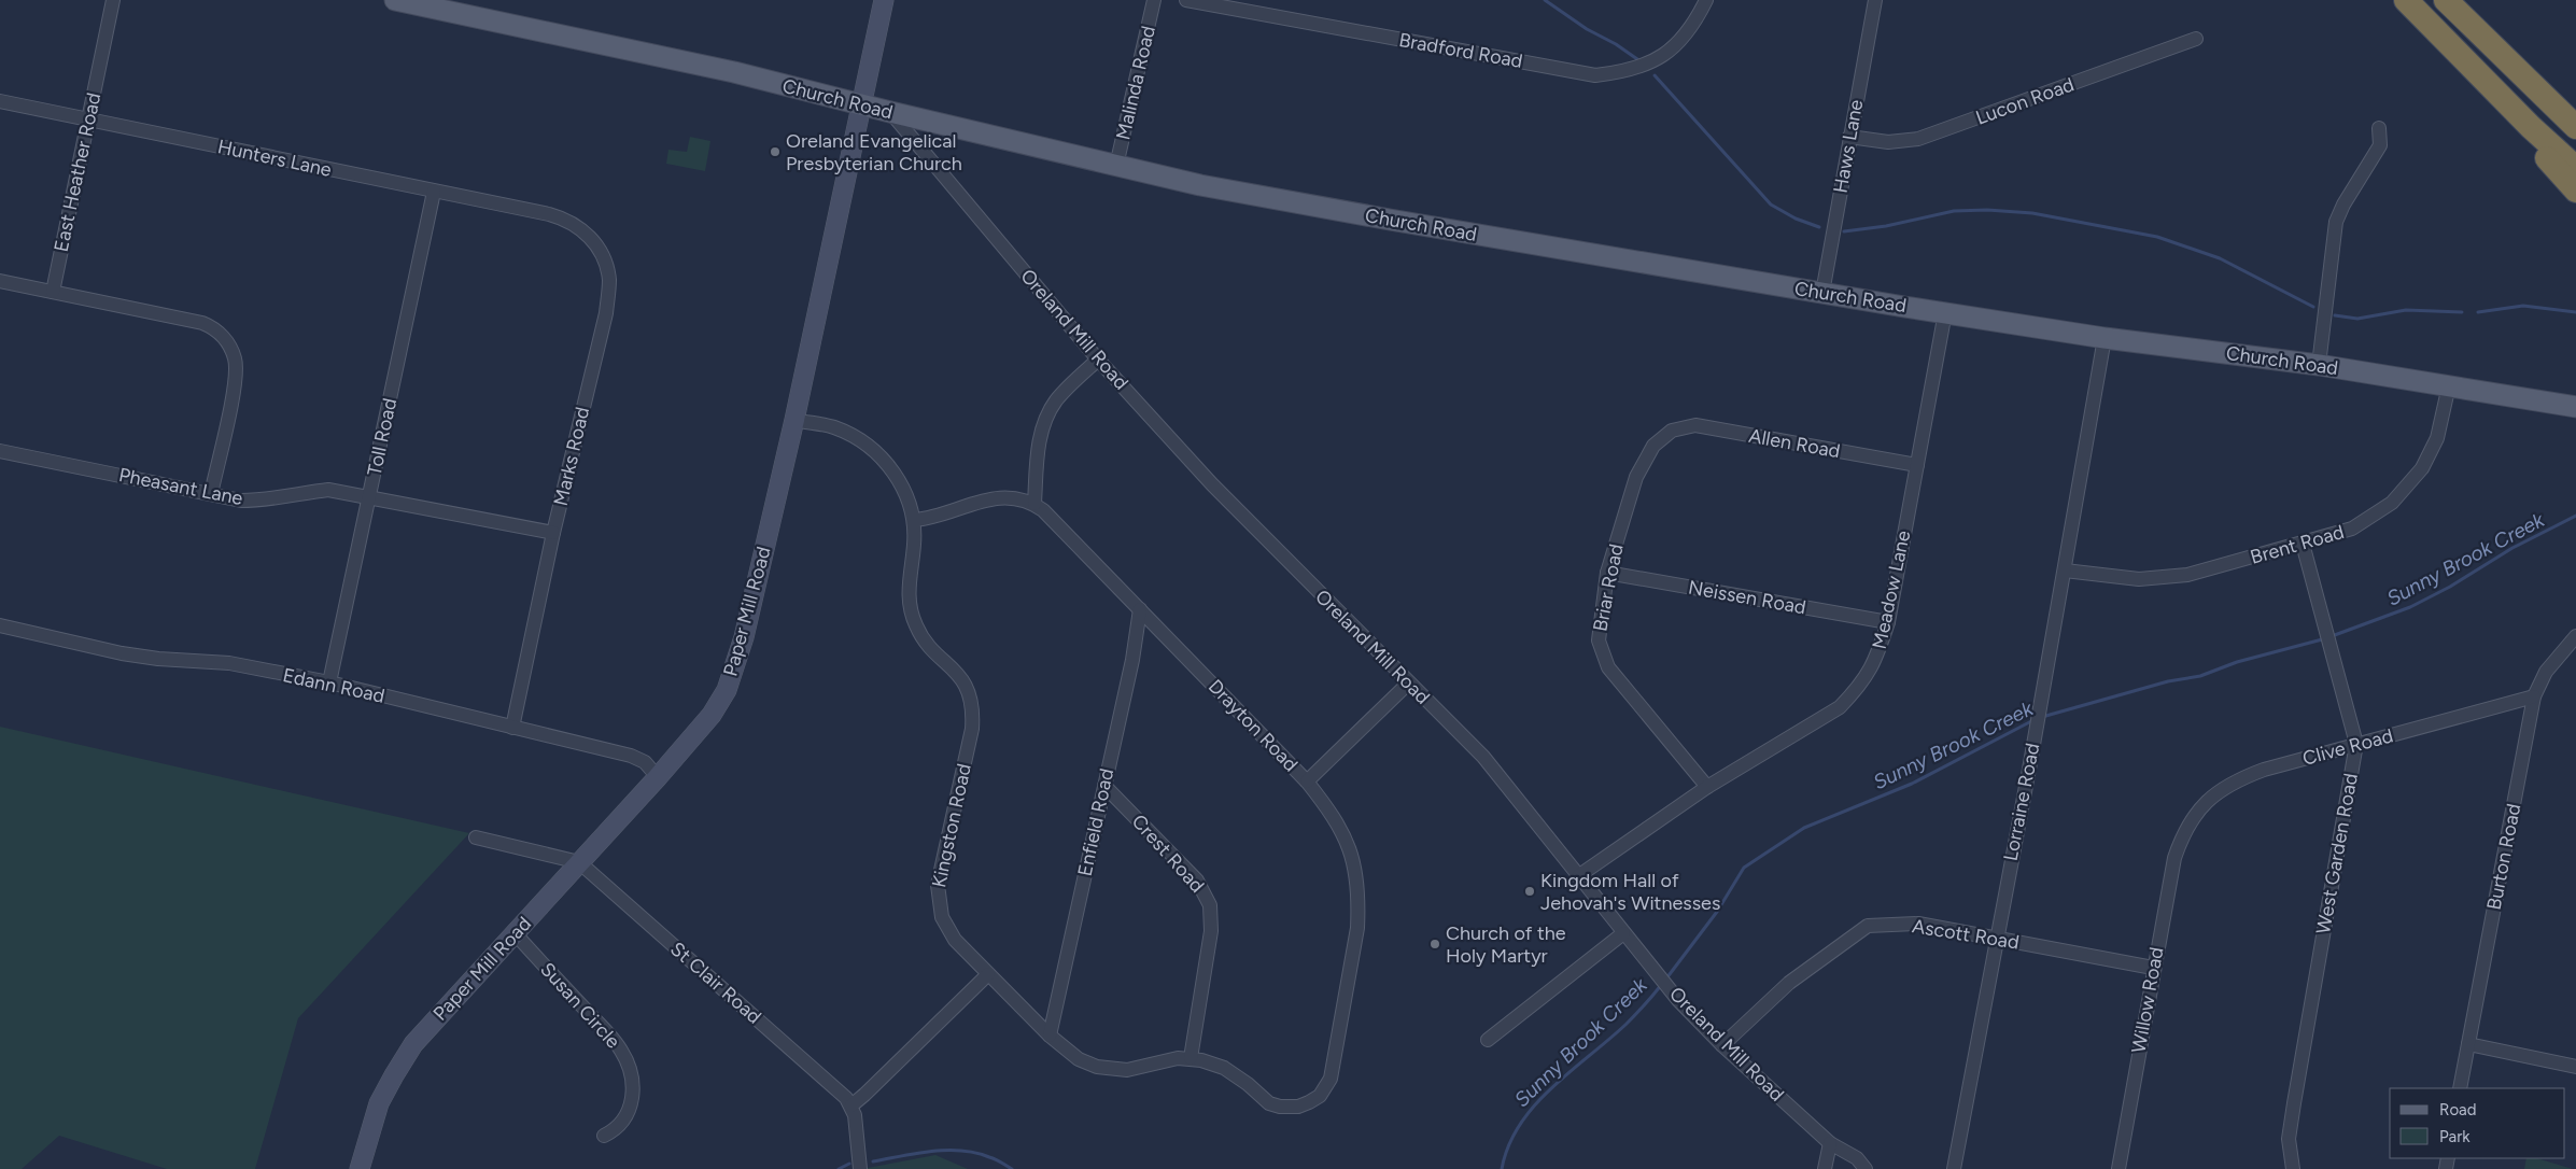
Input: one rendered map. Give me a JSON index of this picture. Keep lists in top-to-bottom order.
{
  "streets": {
    "main road": ["Church Road"],
    "street": [
      "Bradford Road",
      "Malinda Road",
      "Lucon Road",
      "Haws Lane",
      "Hunters Lane",
      "East Heather Road",
      "Oreland Mill Road",
      "Toll Road",
      "Allen Road",
      "Marks Road",
      "Pheasant Lane",
      "Brent Road",
      "Briar Road",
      "Meadow Lane",
      "Neissen Road",
      "Paper Mill Road",
      "Edann Road",
      "Drayton Road",
      "Clive Road",
      "Lorraine Road",
      "Enfield Road",
      "Kingston Road",
      "Crest Road",
      "West Garden Road",
      "Burton Road",
      "Ascott Road",
      "St Clair Road",
      "Willow Road",
      "Susan Circle"
    ]
  },
  "crossings": [
    ["Malinda Road", "Church Road"],
    ["Church Road", "Haws Lane"],
    ["Church Road", "Oreland Mill Road"],
    ["Church Road", "Brent Road"],
    ["Church Road", "Meadow Lane"],
    ["Church Road", "Paper Mill Road"],
    ["Church Road", "Lorraine Road"],
    ["Lucon Road", "Haws Lane"],
    ["Hunters Lane", "East Heather Road"],
    ["Hunters Lane", "Toll Road"],
    ["Hunters Lane", "Marks Road"],
    ["Oreland Mill Road", "Meadow Lane"],
    ["Oreland Mill Road", "Ascott Road"],
    ["Toll Road", "Pheasant Lane"],
    ["Toll Road", "Edann Road"],
    ["Allen Road", "Briar Road"],
    ["Allen Road", "Meadow Lane"],
    ["Marks Road", "Pheasant Lane"],
    ["Marks Road", "Edann Road"],
    ["Brent Road", "Lorraine Road"],
    ["Brent Road", "West Garden Road"],
    ["Briar Road", "Meadow Lane"],
    ["Briar Road", "Neissen Road"],
    ["Meadow Lane", "Neissen Road"],
    ["Paper Mill Road", "Edann Road"],
    ["Paper Mill Road", "Kingston Road"],
    ["Paper Mill Road", "St Clair Road"],
    ["Paper Mill Road", "Susan Circle"],
    ["Drayton Road", "Enfield Road"],
    ["Drayton Road", "Kingston Road"],
    ["Clive Road", "West Garden Road"],
    ["Clive Road", "Burton Road"],
    ["Clive Road", "Willow Road"],
    ["Lorraine Road", "Ascott Road"],
    ["Enfield Road", "Kingston Road"],
    ["Enfield Road", "Crest Road"],
    ["Kingston Road", "Crest Road"],
    ["Ascott Road", "Willow Road"]
  ],
  "water": ["Sunny Brook Creek"],
  "places": ["Oreland Evangelical Presbyterian Church", "Kingdom Hall of Jehovah's Witnesses", "Church of the Holy Martyr"],
  "legend": ["Road", "Park"]
}
